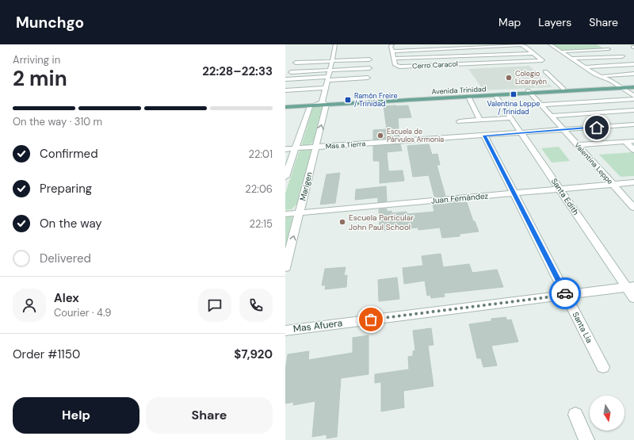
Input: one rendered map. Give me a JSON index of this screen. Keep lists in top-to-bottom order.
{
  "streets": {
    "main road": ["Avenida Trinidad"],
    "street": [
      "Cerro Caracol",
      "Mas a Tierra",
      "Valentina Leppe",
      "Marigen",
      "Santa Edith",
      "Juan Fernández",
      "Mas Afuera",
      "Santa Lia"
    ]
  },
  "crossings": [
    ["Avenida Trinidad", "Valentina Leppe"],
    ["Avenida Trinidad", "Marigen"],
    ["Avenida Trinidad", "Santa Edith"],
    ["Mas a Tierra", "Valentina Leppe"],
    ["Mas a Tierra", "Marigen"],
    ["Mas a Tierra", "Santa Edith"],
    ["Mas a Tierra", "Santa Lia"],
    ["Valentina Leppe", "Juan Fernández"],
    ["Marigen", "Juan Fernández"],
    ["Santa Edith", "Juan Fernández"],
    ["Santa Edith", "Mas Afuera"],
    ["Juan Fernández", "Santa Lia"],
    ["Mas Afuera", "Santa Lia"]
  ],
  "places": {
    "other": ["Colegio Licarayén", "Escuela de Párvulos Armonía", "Escuela Particular John Paul School"],
    "transit": ["Valentina Leppe / Trinidad", "Ramón Freire / Trinidad"]
  },
  "north": "bottom",
  "page": {
    "header": "Munchgo",
    "nav": ["Map", "Layers", "Share"],
    "heading": ["2 min", "Arriving in", "22:28–22:33"],
    "panel": [
      "Alex",
      "Courier · 4.9",
      "Order #1150",
      "$7,920"
    ],
    "bar": "On the way · 310 m",
    "list": [
      ["Confirmed", "22:01"],
      ["Preparing", "22:06"],
      ["On the way", "22:15"],
      "Delivered"
    ],
    "buttons": ["Help", "Share"]
  }
}
